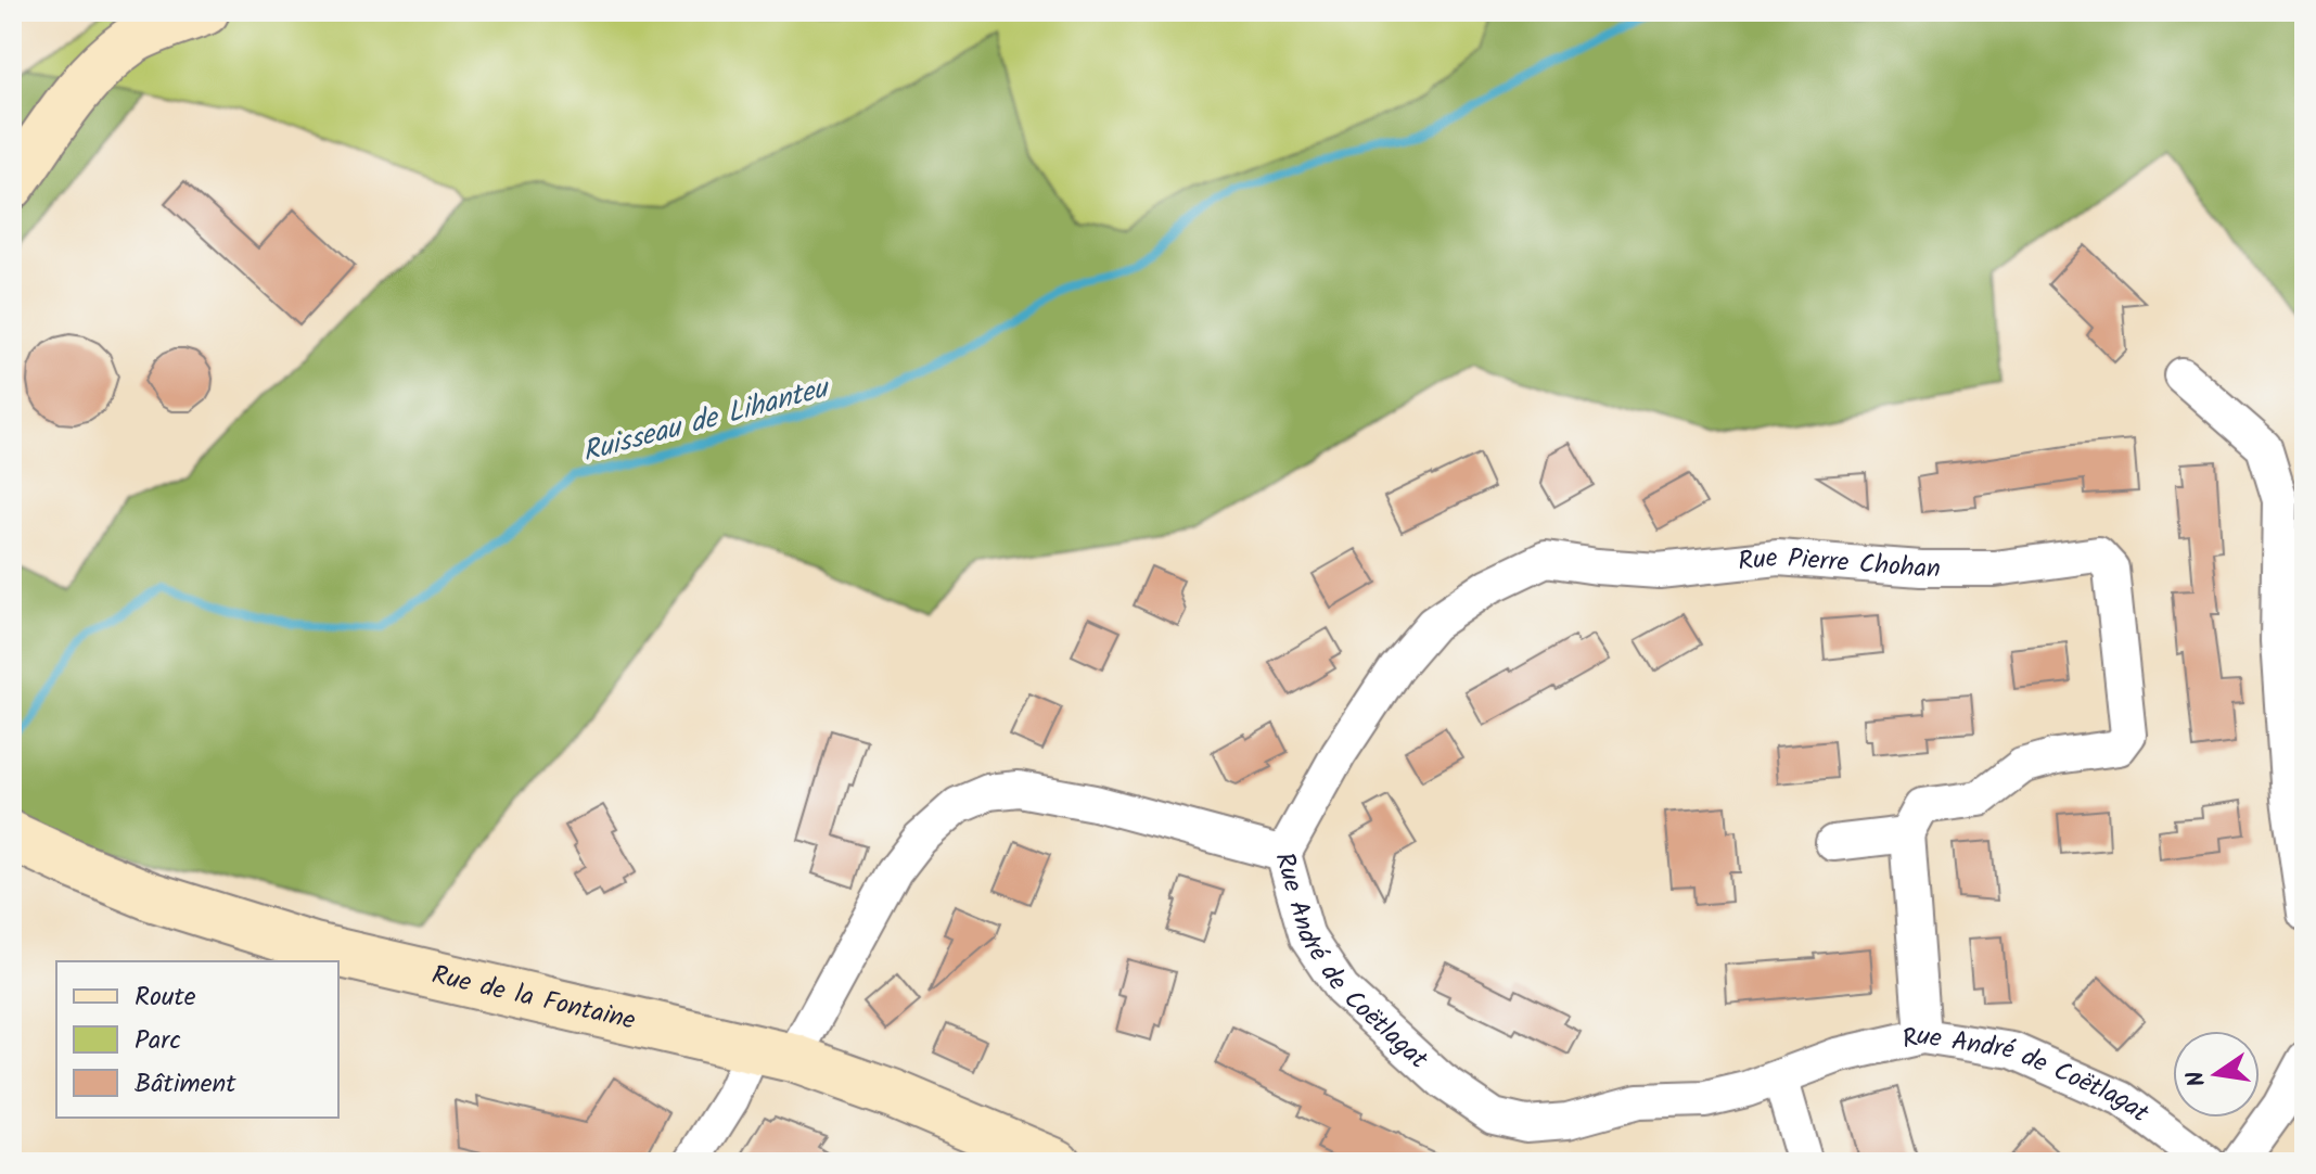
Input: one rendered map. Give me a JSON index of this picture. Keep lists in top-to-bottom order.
{
  "streets": {
    "main road": ["Rue de la Fontaine"],
    "street": ["Rue Pierre Chohan", "Rue André de Coëtlagat"]
  },
  "crossings": [
    ["Rue Pierre Chohan", "Rue André de Coëtlagat"],
    ["Rue André de Coëtlagat", "Rue de la Fontaine"]
  ],
  "water": ["Ruisseau de Lihanteu"],
  "legend": ["Route", "Parc", "Bâtiment"],
  "north": "left"
}
